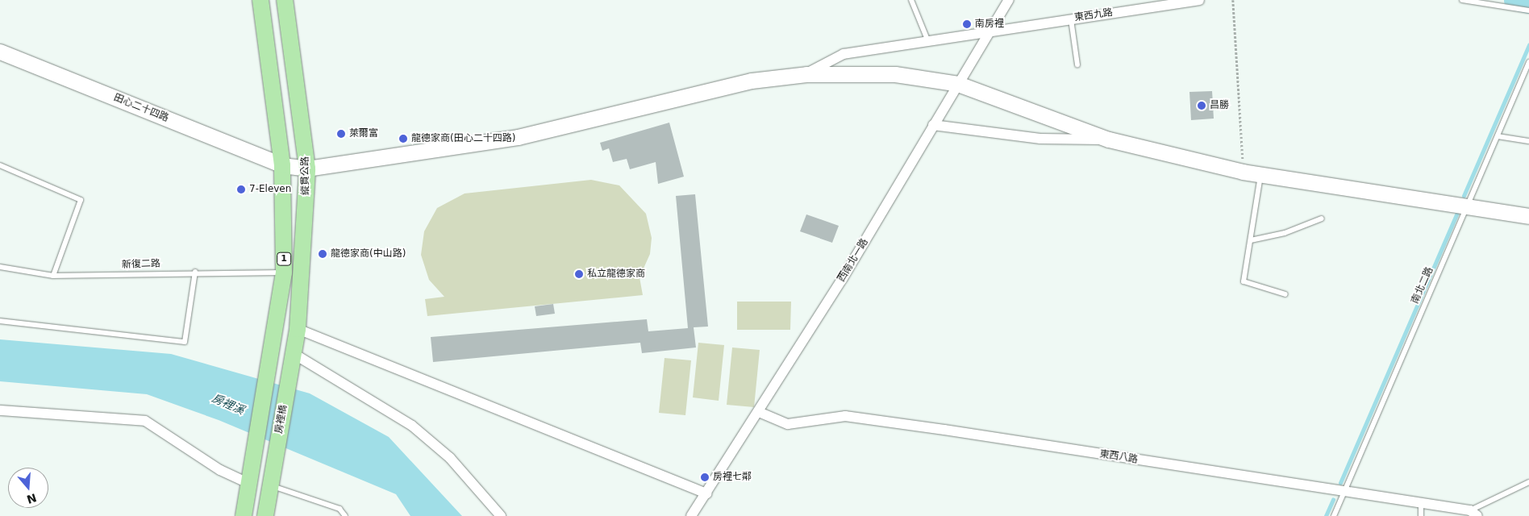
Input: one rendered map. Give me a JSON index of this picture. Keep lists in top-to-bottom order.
{
  "streets": {
    "main road": [
      "田心二十四路",
      "縱貫公路",
      "1",
      "房裡橋"
    ],
    "street": ["東西九路", "西南北一路", "東西八路"],
    "lane": ["新復二路", "南北二路"]
  },
  "crossings": [
    ["東西九路", "田心二十四路"],
    ["東西九路", "西南北一路"],
    ["田心二十四路", "縱貫公路"],
    ["田心二十四路", "1"],
    ["田心二十四路", "西南北一路"],
    ["田心二十四路", "南北二路"],
    ["縱貫公路", "房裡橋"],
    ["1", "新復二路"],
    ["1", "房裡橋"],
    ["西南北一路", "東西八路"],
    ["新復二路", "房裡橋"],
    ["南北二路", "東西八路"]
  ],
  "water": ["房裡溪"],
  "places": [
    "南房裡",
    "昌勝",
    "萊爾富",
    "龍德家商(田心二十四路)",
    "7-Eleven",
    "龍德家商(中山路)",
    "私立龍德家商",
    "房裡七鄰"
  ],
  "north": "bottom"
}
